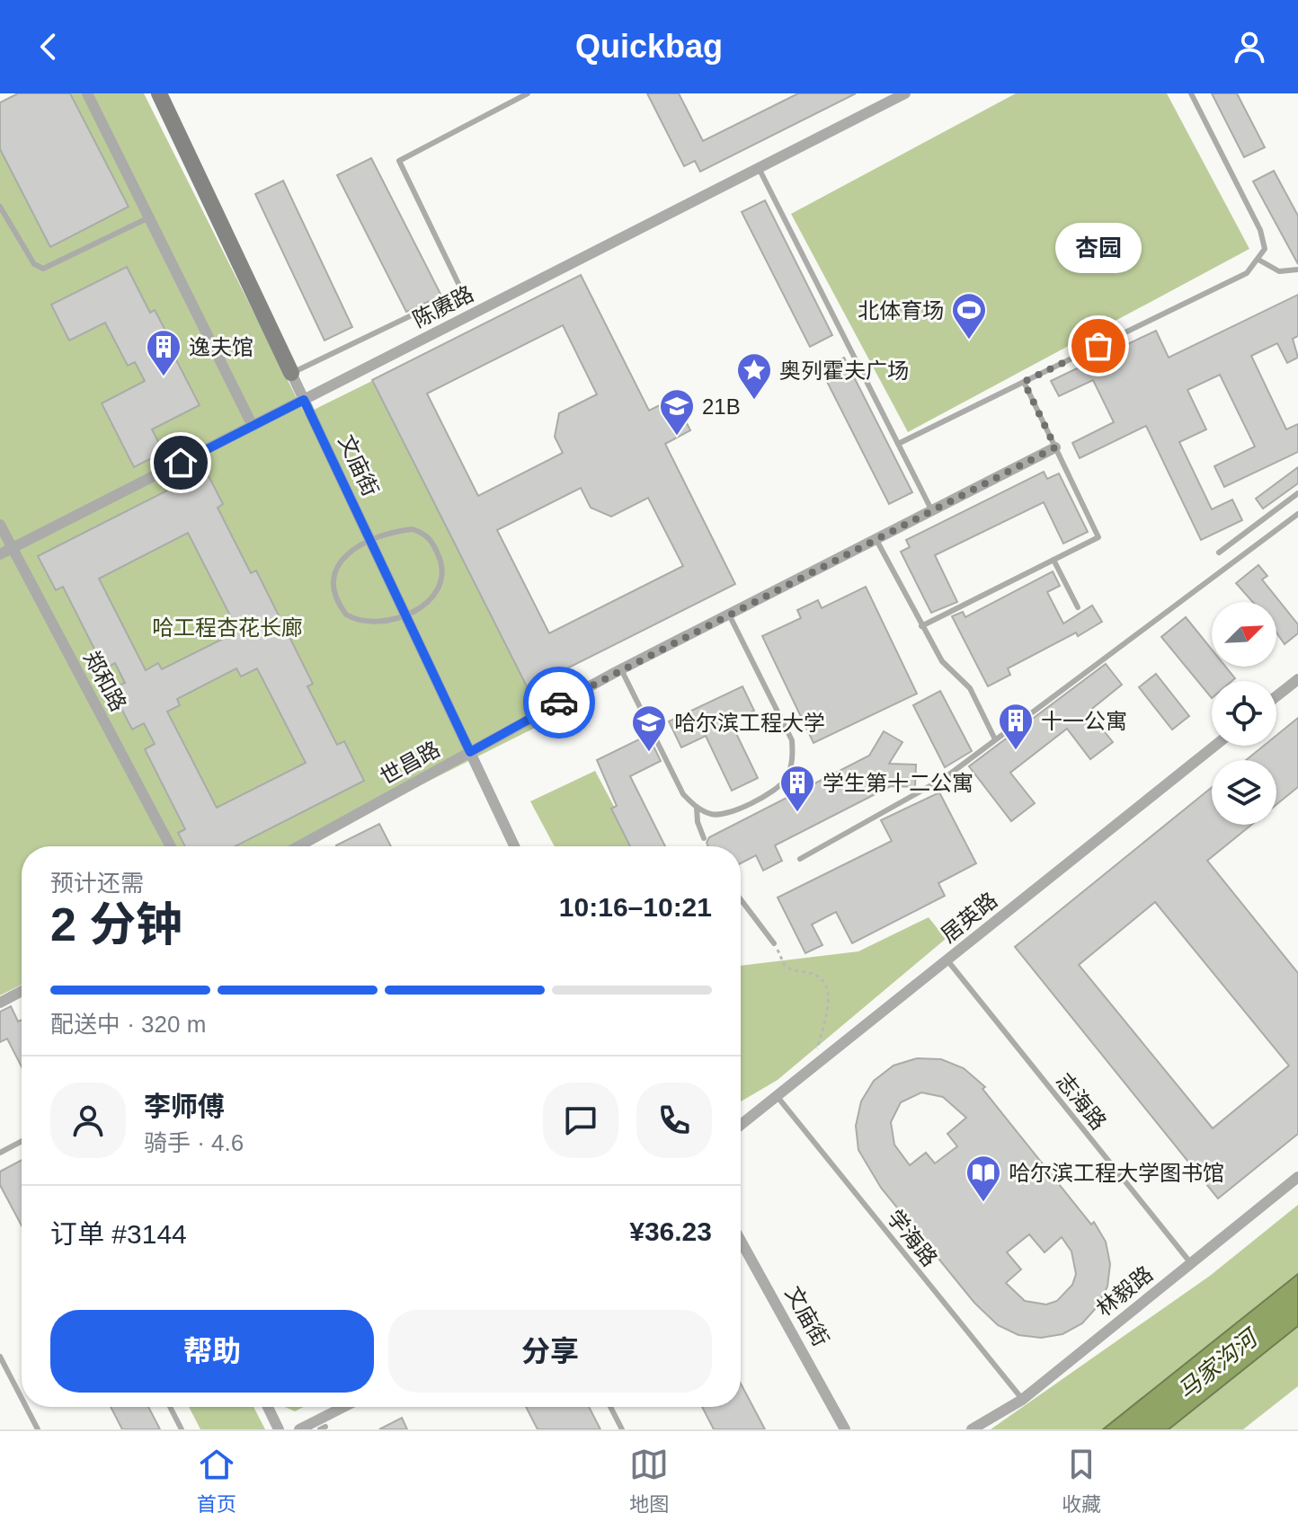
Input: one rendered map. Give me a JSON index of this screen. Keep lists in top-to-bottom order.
{
  "streets": {
    "main road": ["文庙街"],
    "street": [
      "陈赓路",
      "郑和路",
      "世昌路",
      "居英路",
      "林毅路"
    ],
    "lane": ["志海路", "学海路"]
  },
  "crossings": [
    ["陈赓路", "文庙街"],
    ["陈赓路", "郑和路"],
    ["文庙街", "世昌路"],
    ["居英路", "志海路"],
    ["居英路", "学海路"],
    ["志海路", "林毅路"],
    ["学海路", "林毅路"]
  ],
  "water": ["马家沟河"],
  "parks": ["哈工程杏花长廊"],
  "places": {
    "sports": ["北体育场"],
    "other": ["杏园"],
    "building": ["逸夫馆", "十一公寓", "学生第十二公寓"],
    "place": ["奥列霍夫广场"],
    "school or university": ["21B", "哈尔滨工程大学"],
    "library": ["哈尔滨工程大学图书馆"]
  },
  "north": "top right",
  "page": {
    "header": "Quickbag",
    "bubble": "杏园",
    "heading": ["2 分钟", "预计还需", "10:16–10:21"],
    "panel": [
      "李师傅",
      "骑手 · 4.6",
      "订单 #3144",
      "¥36.23"
    ],
    "bar": "配送中 · 320 m",
    "buttons": ["帮助", "分享"],
    "tabs": ["首页", "地图", "收藏"]
  }
}
